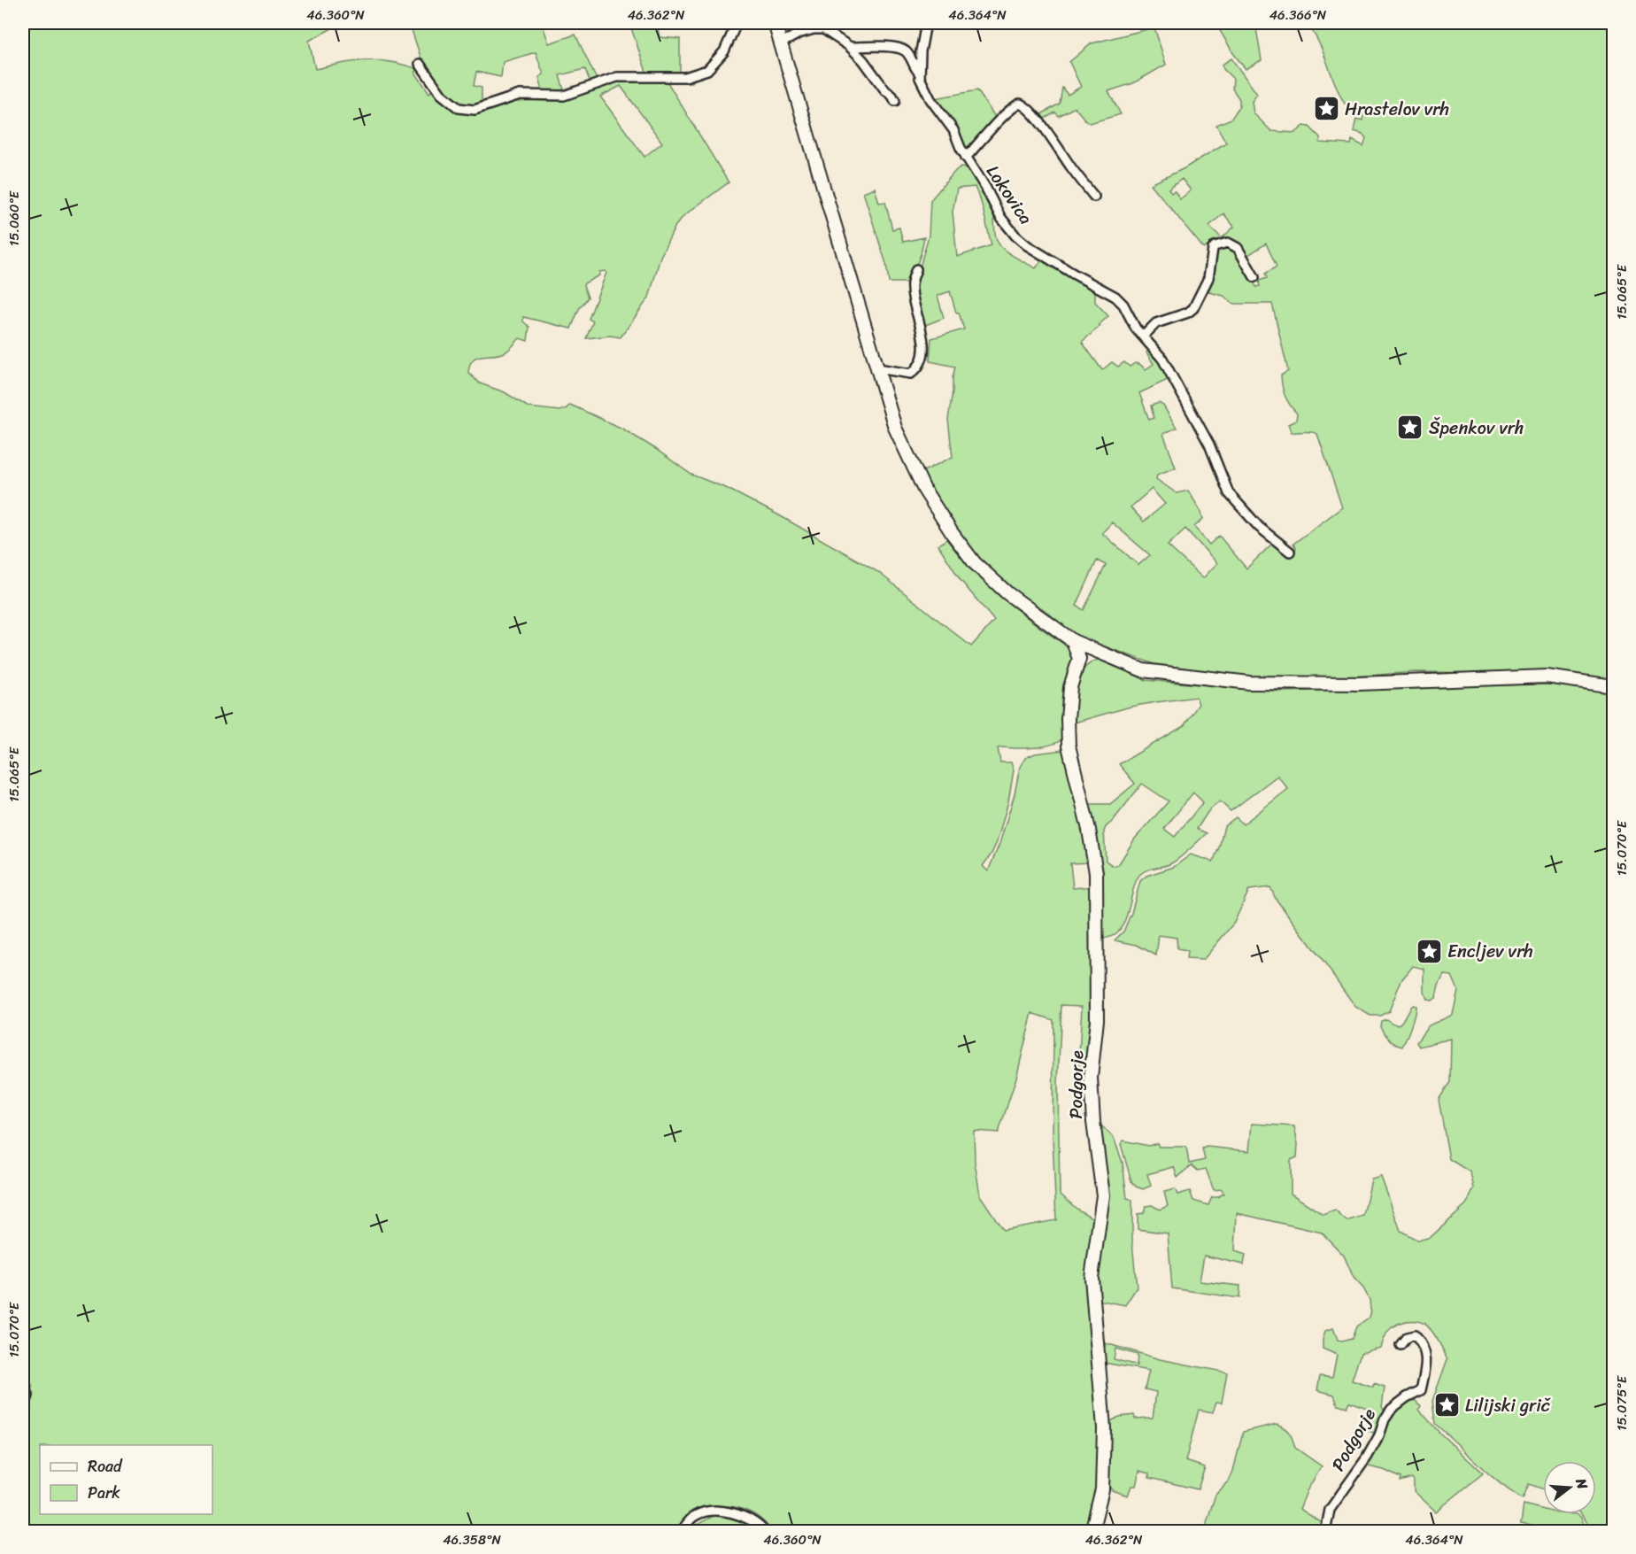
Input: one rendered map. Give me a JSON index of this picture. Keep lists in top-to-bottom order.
{
  "streets": {
    "main road": ["Podgorje"],
    "street": ["Lokovica"]
  },
  "places": {
    "place": [
      "Hrastelov vrh",
      "Špenkov vrh",
      "Encljev vrh",
      "Lilijski grič"
    ]
  },
  "legend": ["Road", "Park"],
  "north": "right",
  "coordinates": [
    "46.360°N",
    "46.362°N",
    "46.364°N",
    "46.366°N",
    "15.060°E",
    "15.065°E",
    "15.070°E",
    "15.075°E",
    "46.358°N"
  ]
}
